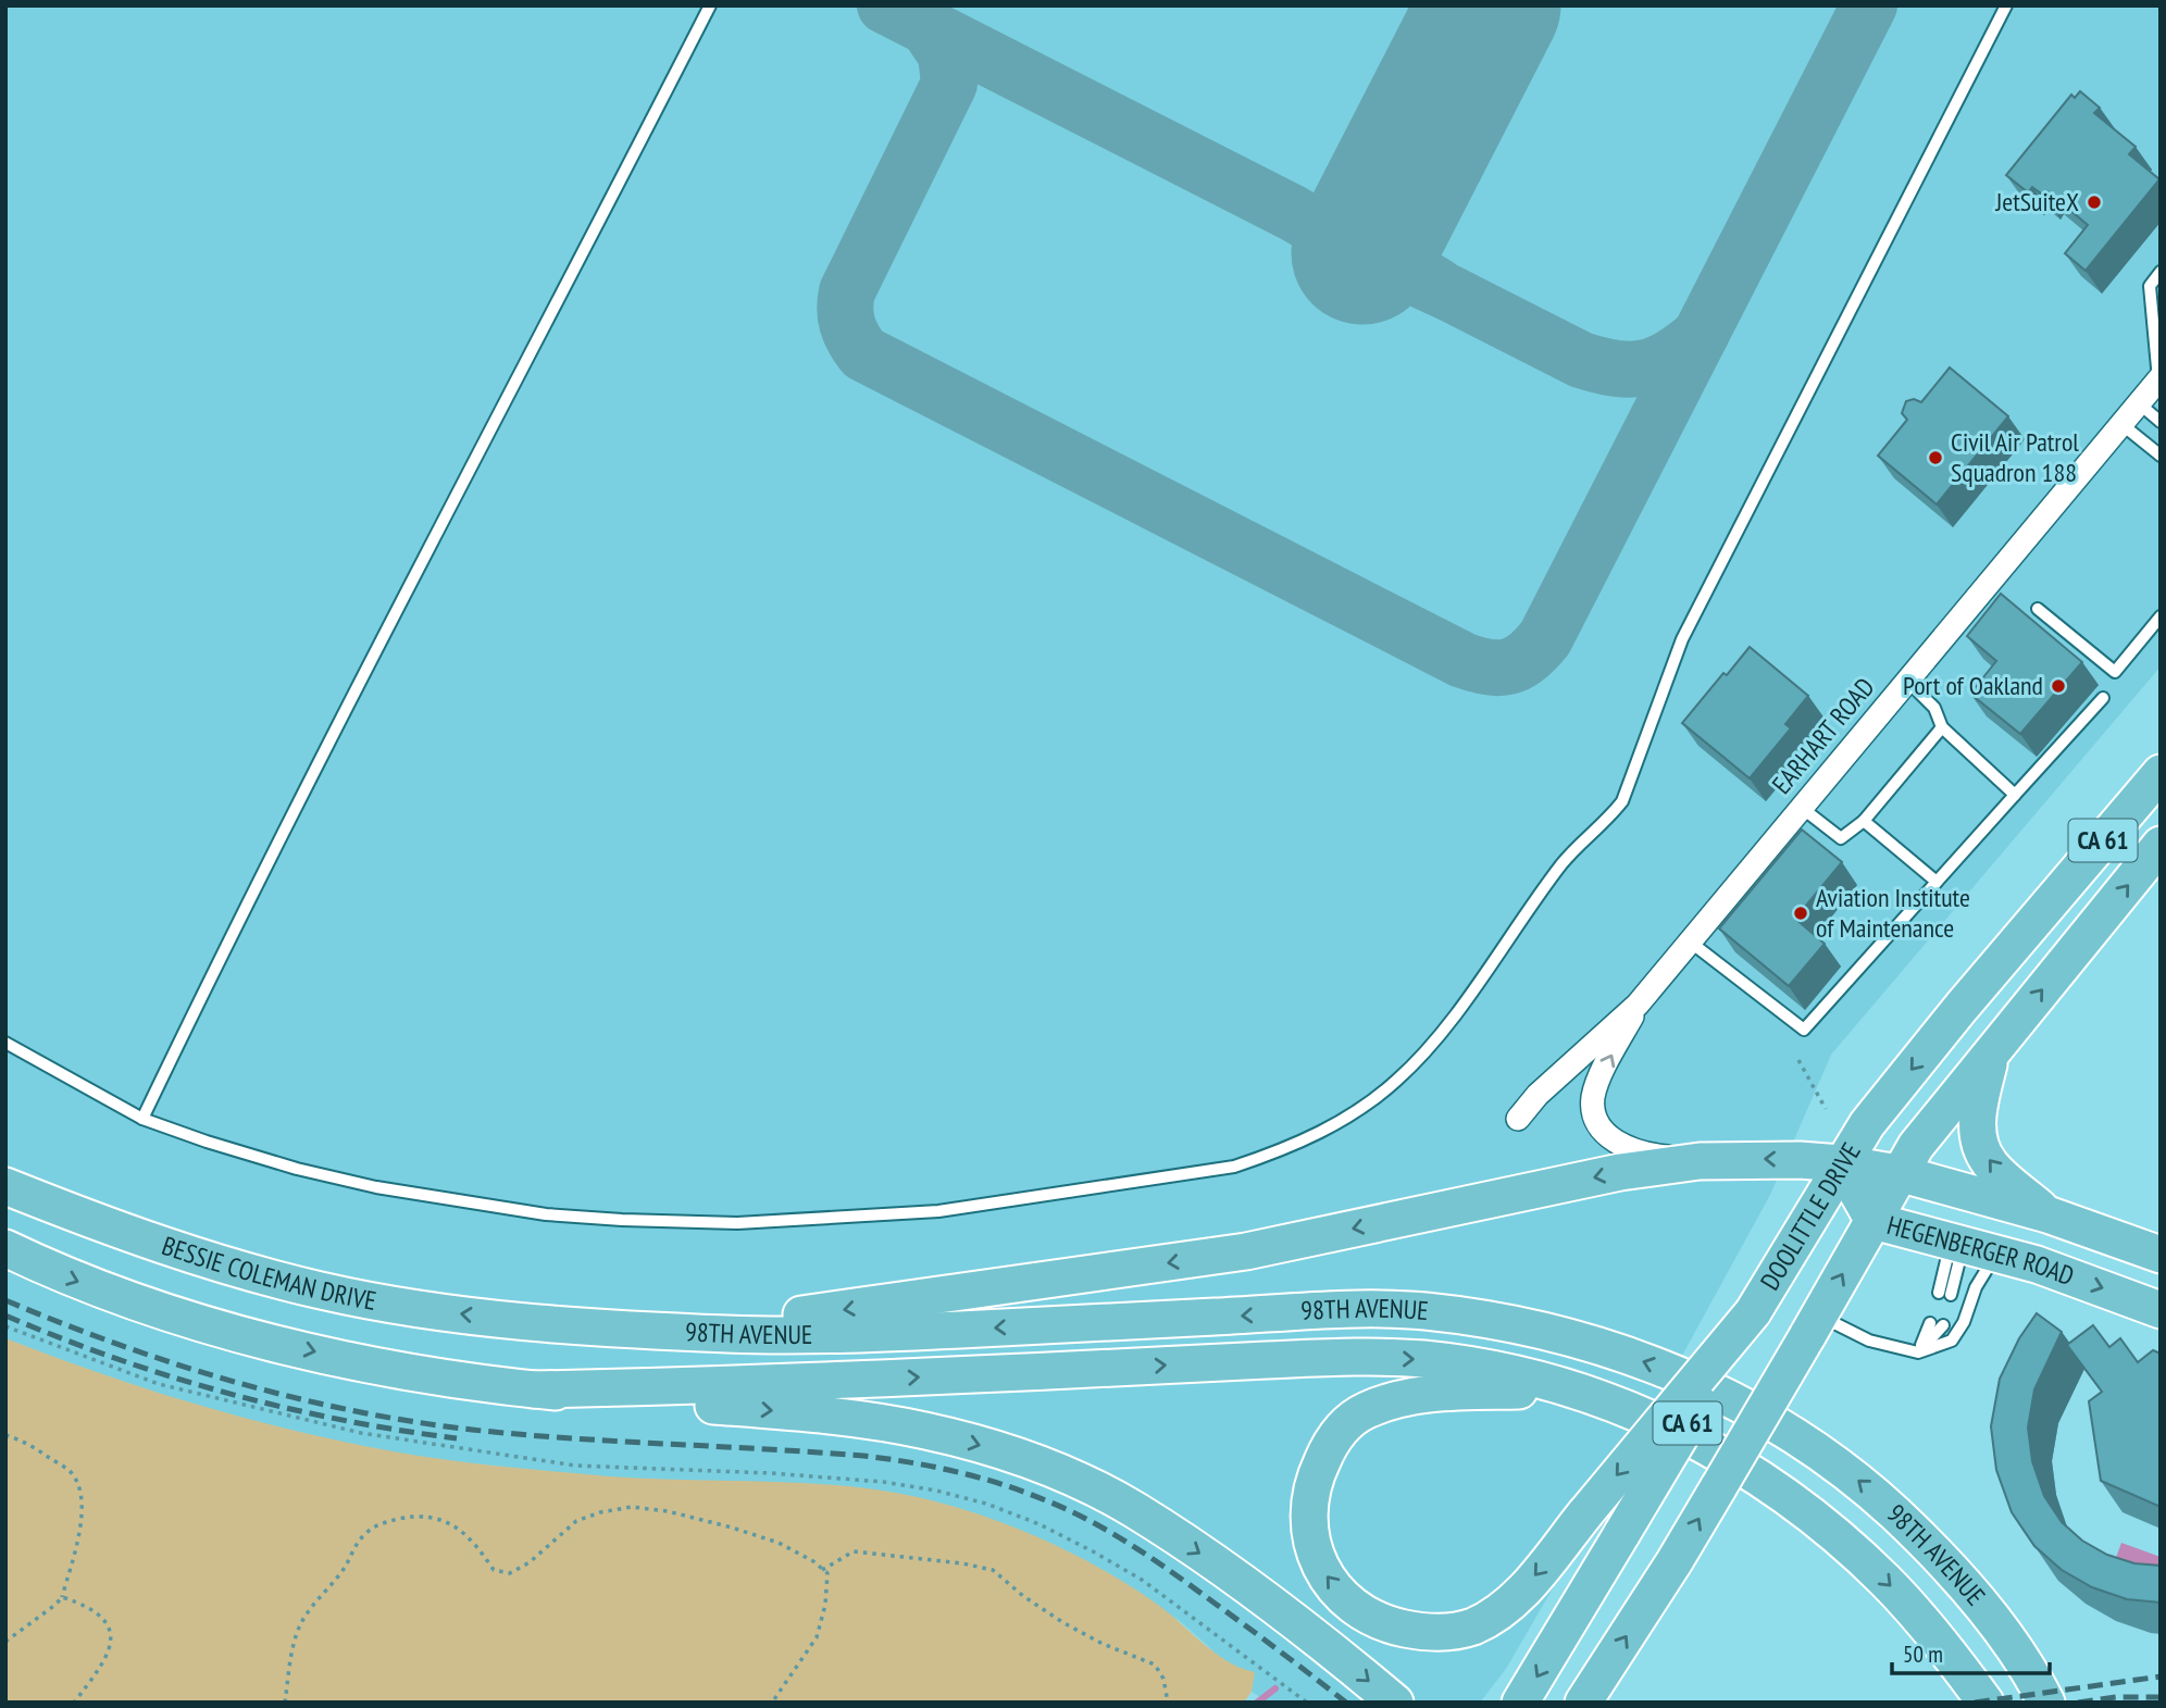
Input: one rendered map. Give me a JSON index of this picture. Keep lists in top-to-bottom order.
{
  "streets": {
    "main road": [
      "CA 61",
      "DOOLITTLE DRIVE",
      "HEGENBERGER ROAD",
      "BESSIE COLEMAN DRIVE",
      "98TH AVENUE"
    ],
    "street": ["EARHART ROAD"]
  },
  "crossings": [
    ["DOOLITTLE DRIVE", "HEGENBERGER ROAD"],
    ["BESSIE COLEMAN DRIVE", "98TH AVENUE"]
  ],
  "places": [
    "JetSuiteX",
    "Civil Air Patrol Squadron 188",
    "Port of Oakland",
    "Aviation Institute of Maintenance"
  ],
  "scale_bar": "50 m"
}
